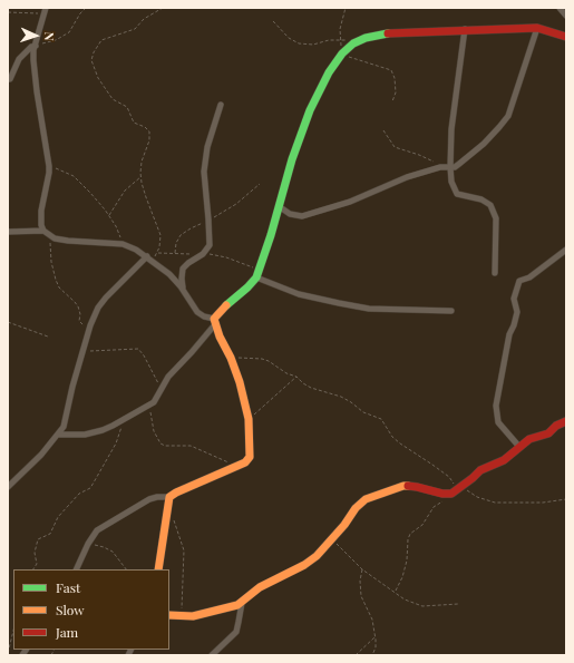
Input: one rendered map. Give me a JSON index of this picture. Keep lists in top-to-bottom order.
{
  "legend": ["Fast", "Slow", "Jam"],
  "north": "right"
}
